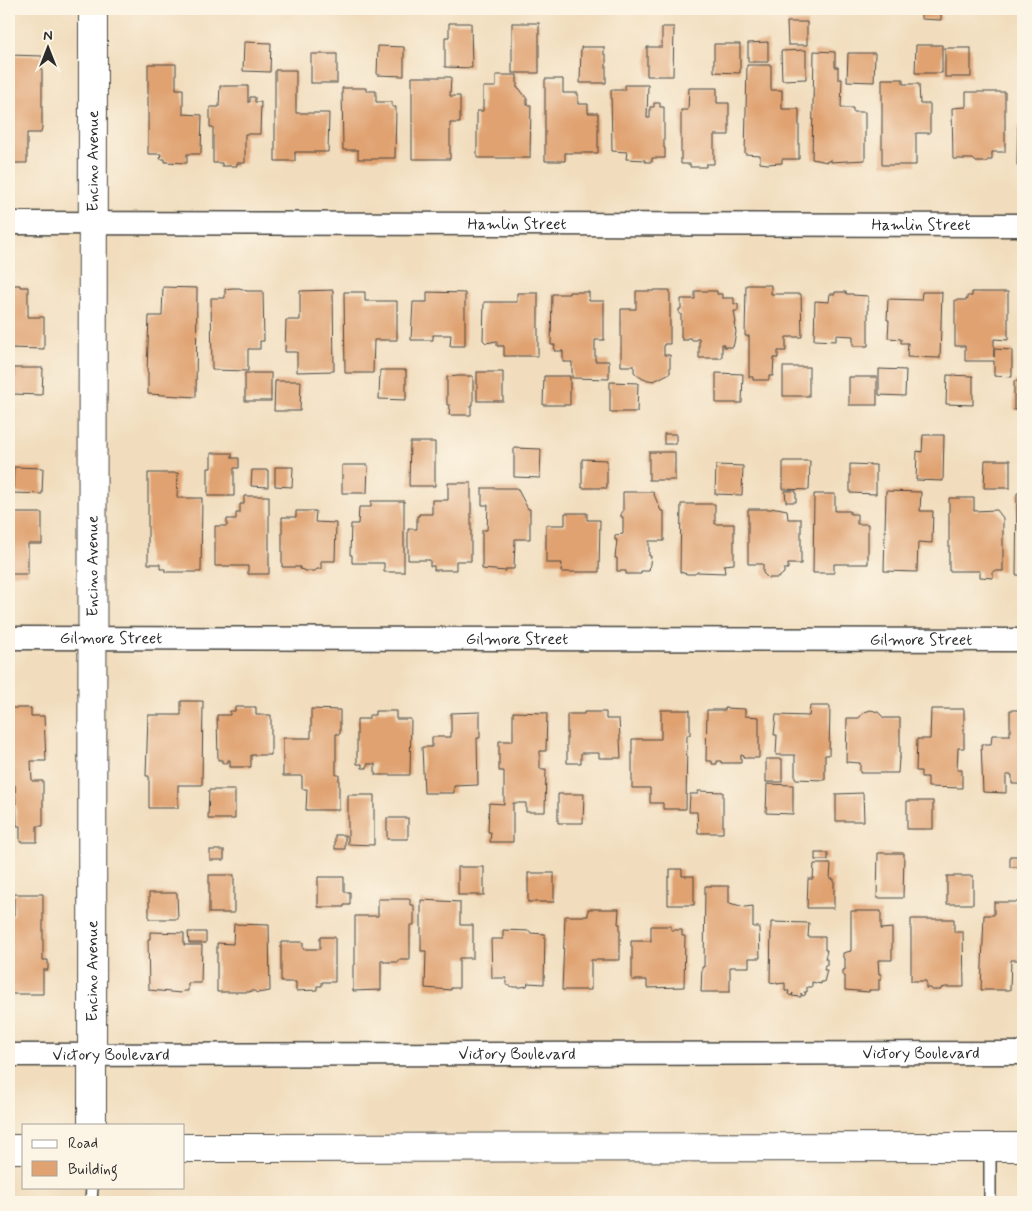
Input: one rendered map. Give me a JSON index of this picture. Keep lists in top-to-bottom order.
{
  "streets": {
    "street": [
      "Encino Avenue",
      "Hamlin Street",
      "Gilmore Street",
      "Victory Boulevard"
    ]
  },
  "crossings": [
    ["Encino Avenue", "Hamlin Street"],
    ["Encino Avenue", "Gilmore Street"],
    ["Encino Avenue", "Victory Boulevard"]
  ],
  "legend": ["Road", "Building"],
  "north": "top"
}
